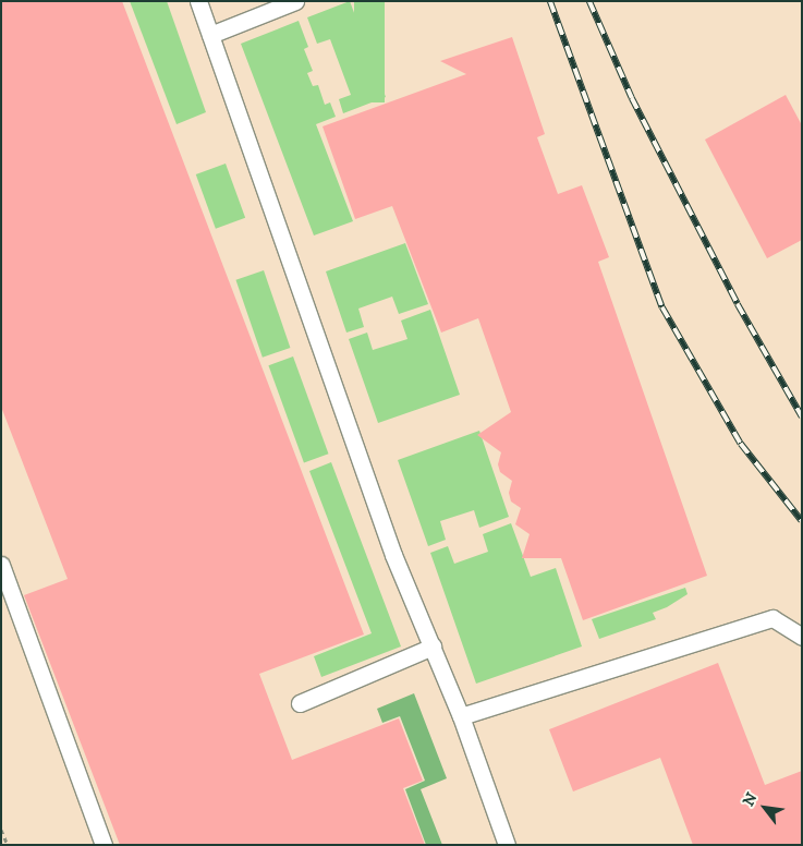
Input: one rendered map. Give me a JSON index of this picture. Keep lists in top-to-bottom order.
{
  "north": "top left"
}
